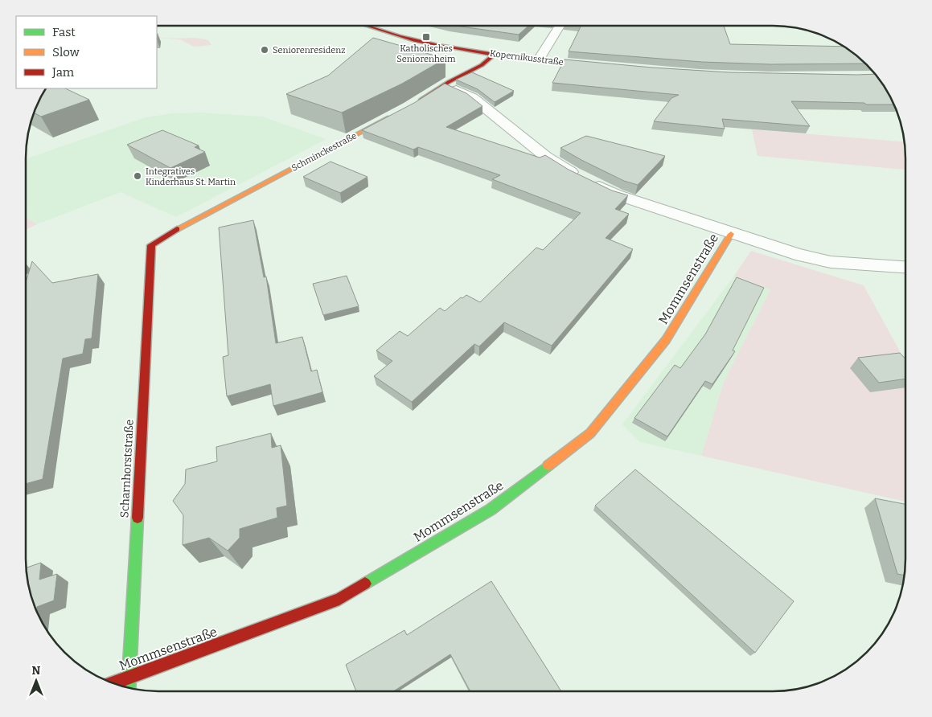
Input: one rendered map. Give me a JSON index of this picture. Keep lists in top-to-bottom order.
{
  "streets": {
    "street": [
      "Kopernikusstraße",
      "Schminckestraße",
      "Mommsenstraße",
      "Scharnhorststraße"
    ]
  },
  "crossings": [
    ["Schminckestraße", "Scharnhorststraße"],
    ["Mommsenstraße", "Scharnhorststraße"]
  ],
  "places": {
    "transit": ["Katholisches Seniorenheim"],
    "other": ["Seniorenresidenz", "Integratives Kinderhaus St. Martin"]
  },
  "legend": ["Fast", "Slow", "Jam"],
  "north": "top"
}
